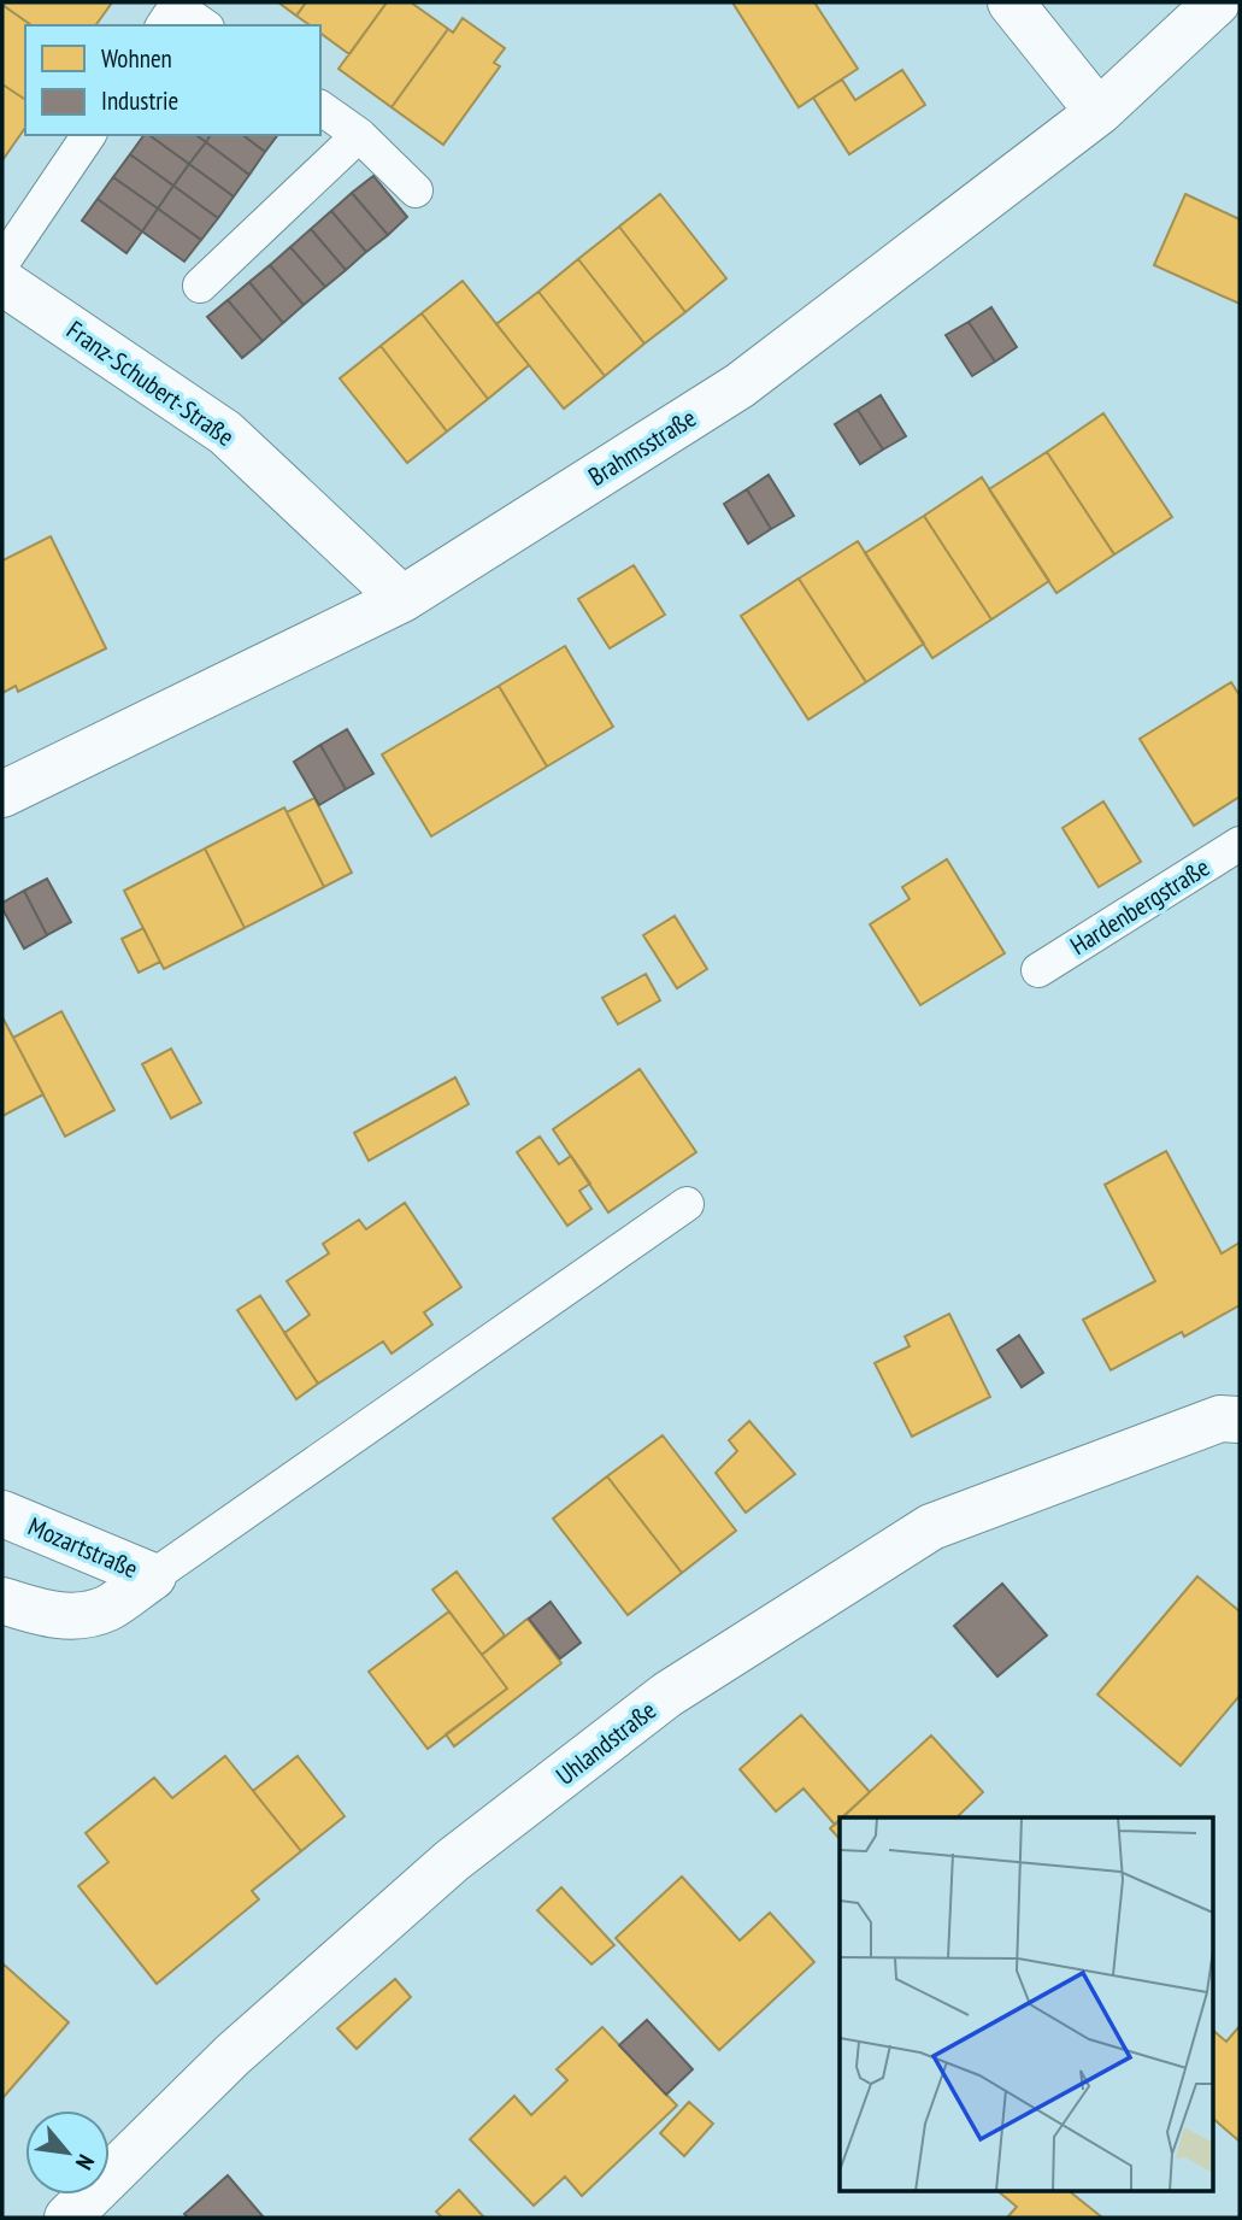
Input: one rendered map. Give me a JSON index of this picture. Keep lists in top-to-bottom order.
{
  "streets": {
    "street": [
      "Franz-Schubert-Straße",
      "Brahmsstraße",
      "Mozartstraße",
      "Uhlandstraße"
    ],
    "lane": ["Hardenbergstraße"]
  },
  "crossings": [
    ["Franz-Schubert-Straße", "Brahmsstraße"]
  ],
  "legend": ["Wohnen", "Industrie"],
  "north": "bottom right"
}
